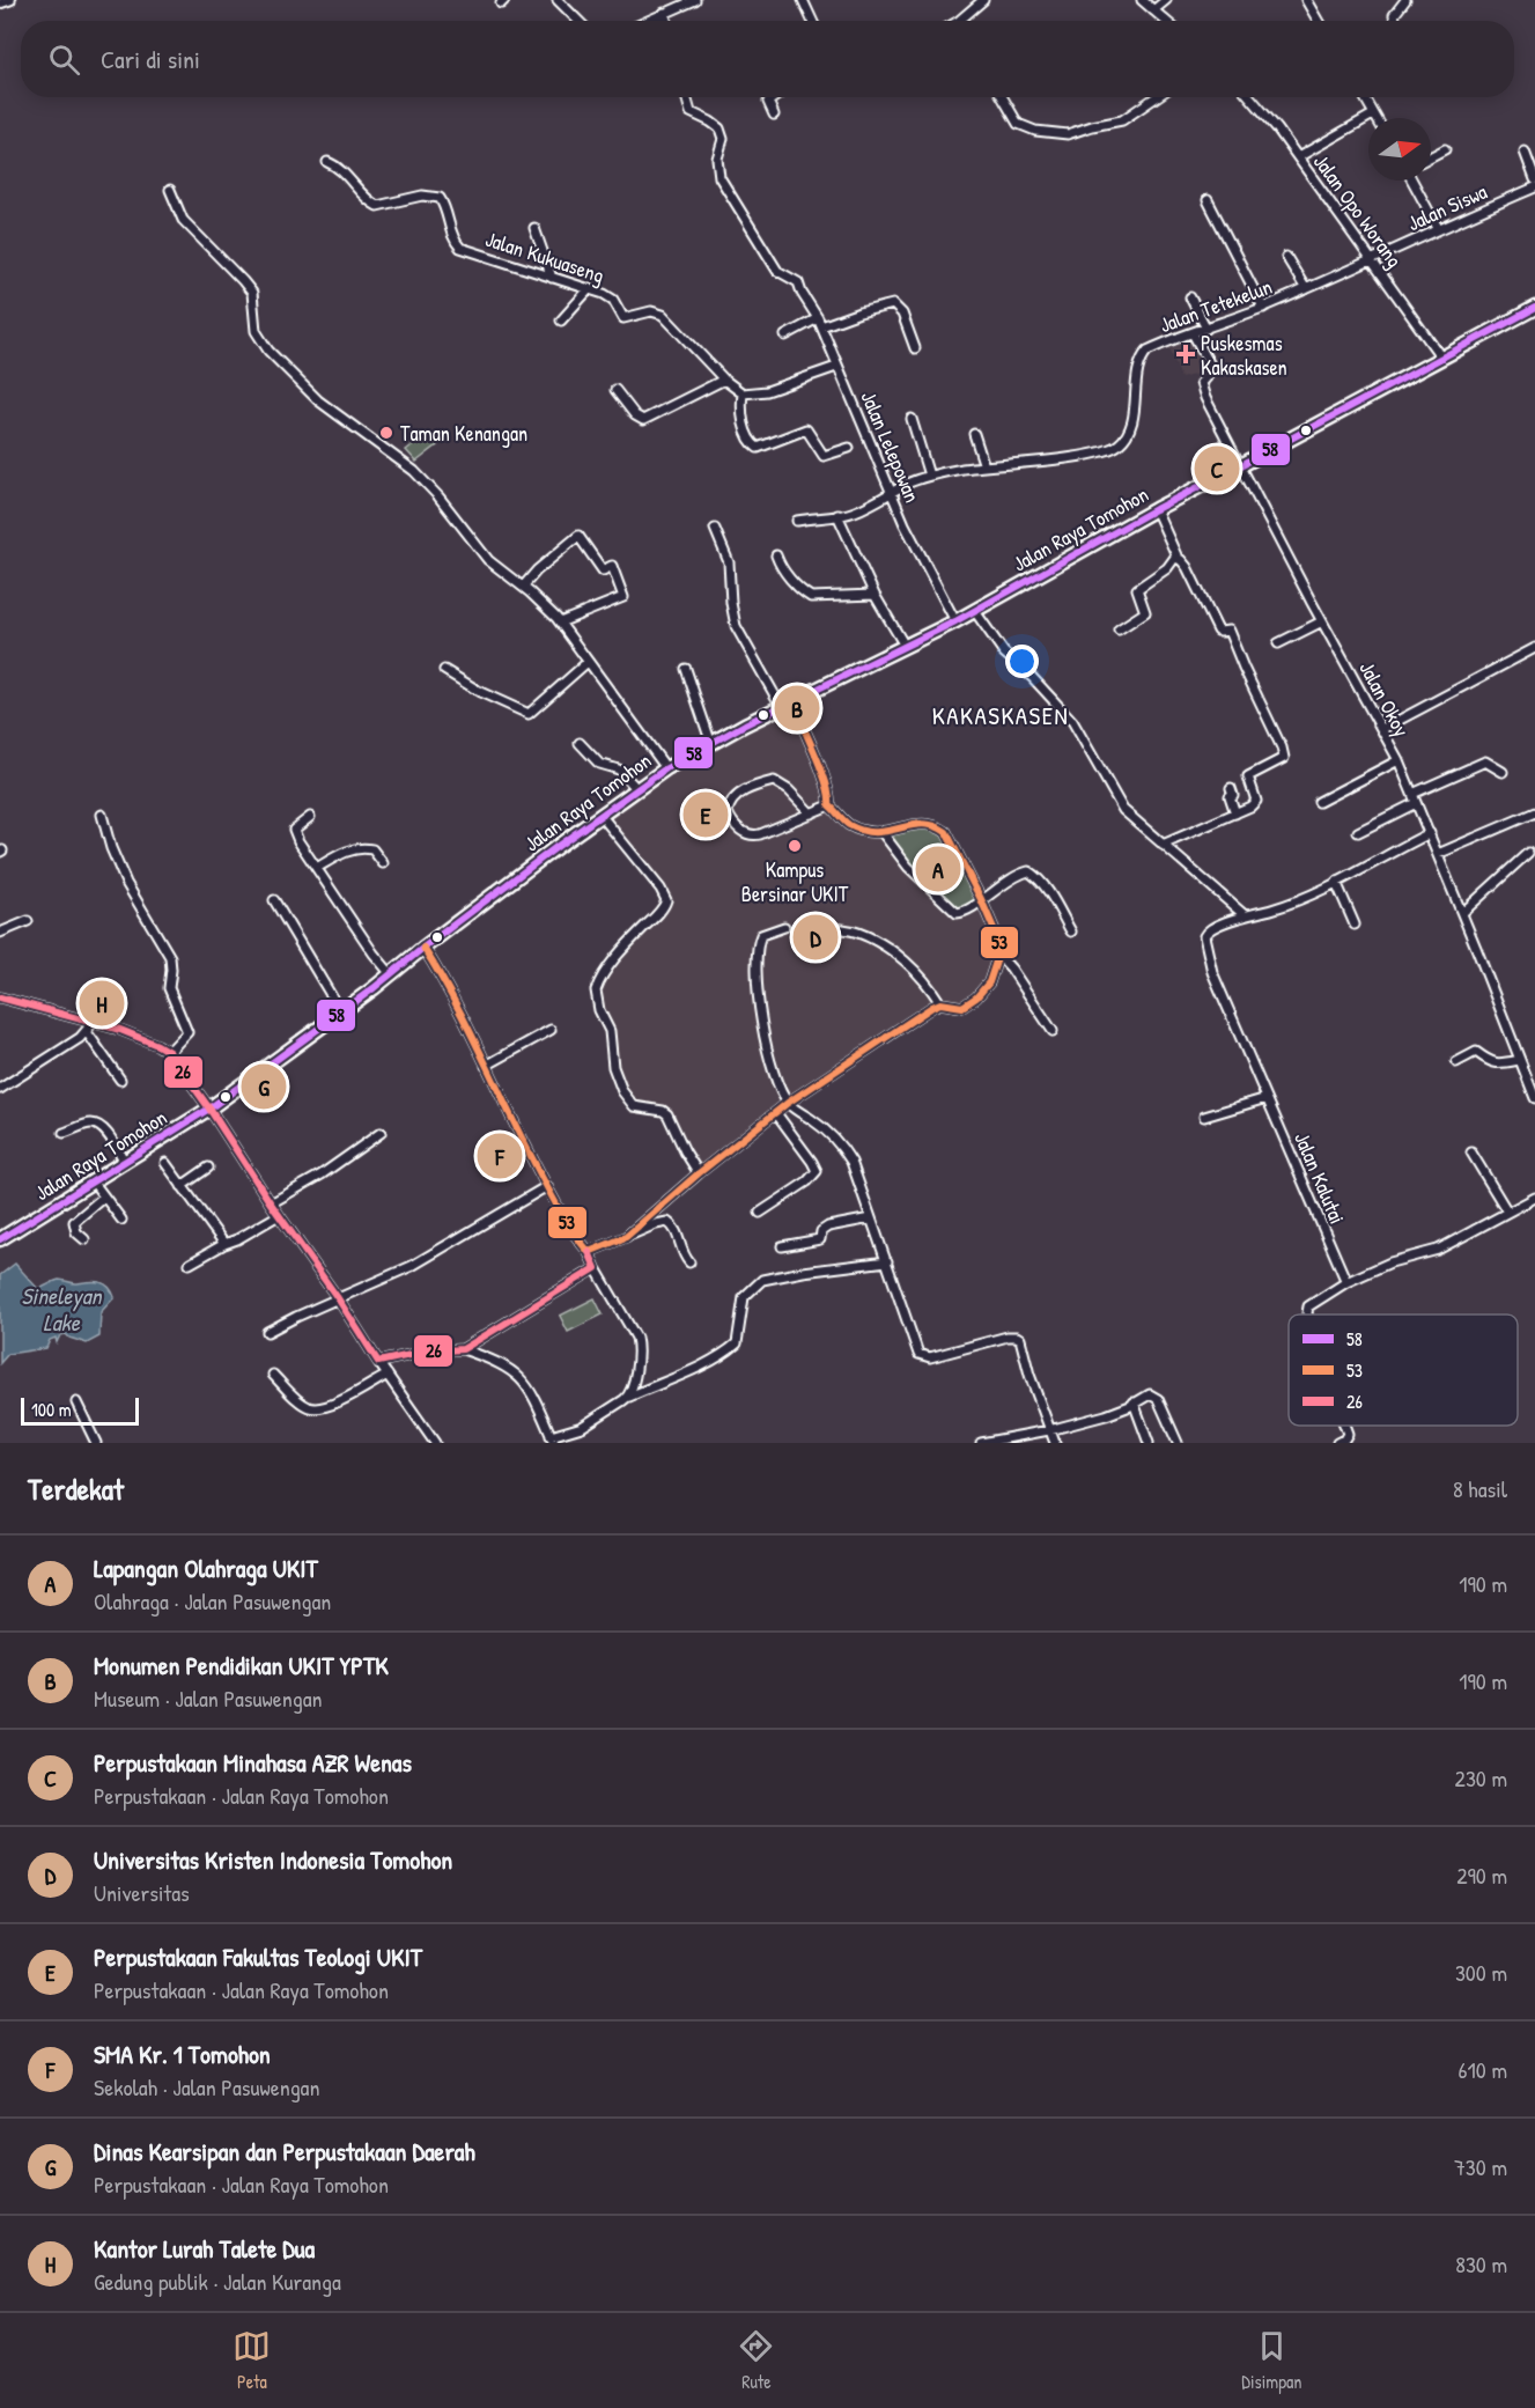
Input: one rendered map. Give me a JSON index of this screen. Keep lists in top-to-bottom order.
{
  "streets": {
    "highway": ["Jalan Raya Tomohon"],
    "street": [
      "Jalan Siswa",
      "Jalan Opo Worang",
      "Jalan Kukuaseng",
      "Jalan Tetekelun",
      "Jalan Lelepowan",
      "Jalan Okoy",
      "Jalan Kalutai"
    ]
  },
  "crossings": [
    ["Jalan Siswa", "Jalan Opo Worang"],
    ["Jalan Siswa", "Jalan Tetekelun"],
    ["Jalan Opo Worang", "Jalan Tetekelun"],
    ["Jalan Opo Worang", "Jalan Raya Tomohon"],
    ["Jalan Tetekelun", "Jalan Lelepowan"],
    ["Jalan Tetekelun", "Jalan Okoy"],
    ["Jalan Lelepowan", "Jalan Raya Tomohon"],
    ["Jalan Raya Tomohon", "Jalan Okoy"],
    ["Jalan Okoy", "Jalan Kalutai"]
  ],
  "districts": ["KAKASKASEN"],
  "water": ["Sineleyan Lake"],
  "places": {
    "health": ["Puskesmas Kakaskasen"],
    "other": ["Taman Kenangan", "Kampus Bersinar UKIT"]
  },
  "lines": ["transit line 58", "transit line 53", "transit line 26"],
  "legend": ["58", "53", "26"],
  "scale_bar": "100 m",
  "north": "right",
  "page": {
    "search": "Cari di sini",
    "pins": [
      "C",
      "B",
      "E",
      "A",
      "D",
      "H",
      "G",
      "F"
    ],
    "scale": "100 m",
    "heading": ["Terdekat", "8 hasil"],
    "list": [
      {
        "mark": "A",
        "name": "Lapangan Olahraga UKIT",
        "note": "Olahraga · Jalan Pasuwengan",
        "value": "190 m"
      },
      {
        "mark": "B",
        "name": "Monumen Pendidikan UKIT YPTK",
        "note": "Museum · Jalan Pasuwengan",
        "value": "190 m"
      },
      {
        "mark": "C",
        "name": "Perpustakaan Minahasa AZR Wenas",
        "note": "Perpustakaan · Jalan Raya Tomohon",
        "value": "230 m"
      },
      {
        "mark": "D",
        "name": "Universitas Kristen Indonesia Tomohon",
        "note": "Universitas",
        "value": "290 m"
      },
      {
        "mark": "E",
        "name": "Perpustakaan Fakultas Teologi UKIT",
        "note": "Perpustakaan · Jalan Raya Tomohon",
        "value": "300 m"
      },
      {
        "mark": "F",
        "name": "SMA Kr. 1 Tomohon",
        "note": "Sekolah · Jalan Pasuwengan",
        "value": "610 m"
      },
      {
        "mark": "G",
        "name": "Dinas Kearsipan dan Perpustakaan Daerah",
        "note": "Perpustakaan · Jalan Raya Tomohon",
        "value": "730 m"
      },
      {
        "mark": "H",
        "name": "Kantor Lurah Talete Dua",
        "note": "Gedung publik · Jalan Kuranga",
        "value": "830 m"
      }
    ],
    "nav": ["Peta", "Rute", "Disimpan"]
  }
}
